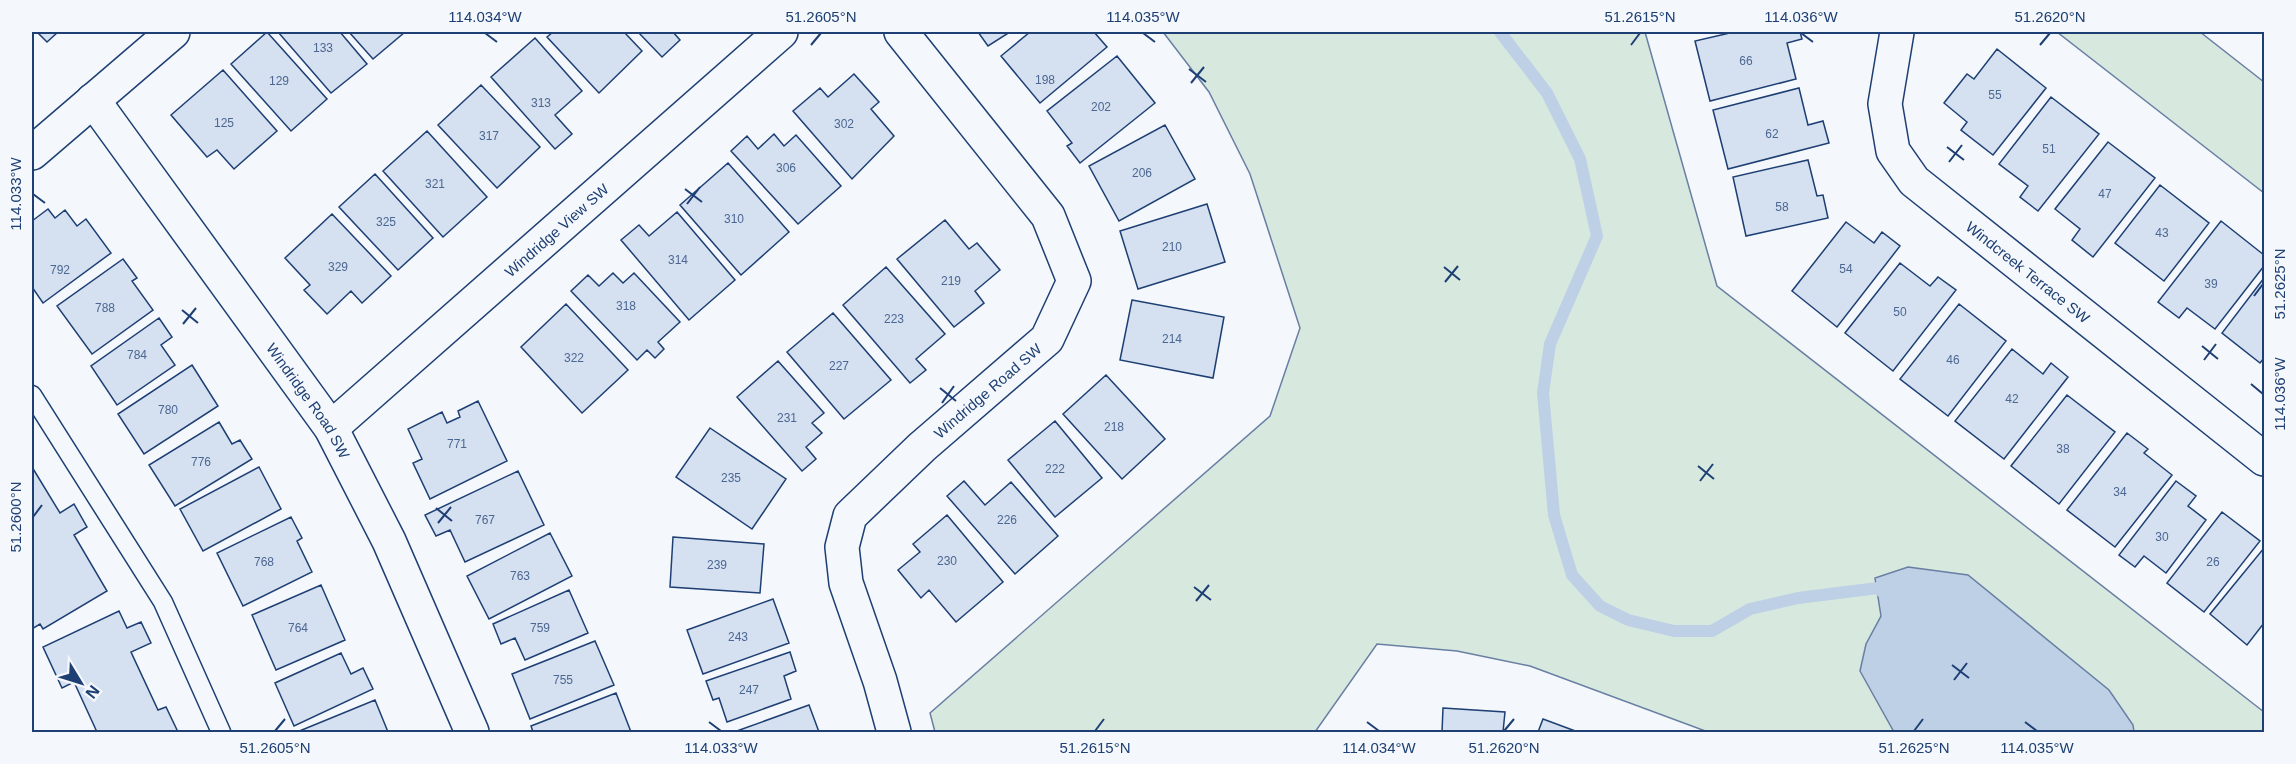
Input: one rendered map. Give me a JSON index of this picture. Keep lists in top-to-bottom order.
{
  "streets": {
    "street": ["Windridge View SW", "Windcreek Terrace SW", "Windridge Road SW"]
  },
  "crossings": [
    ["Windridge View SW", "Windridge Road SW"]
  ],
  "house_numbers": [
    "133",
    "66",
    "198",
    "129",
    "55",
    "313",
    "202",
    "125",
    "302",
    "62",
    "317",
    "51",
    "306",
    "206",
    "321",
    "47",
    "58",
    "310",
    "325",
    "43",
    "210",
    "314",
    "329",
    "54",
    "792",
    "219",
    "39",
    "318",
    "788",
    "50",
    "223",
    "214",
    "784",
    "322",
    "46",
    "227",
    "42",
    "780",
    "231",
    "218",
    "771",
    "38",
    "776",
    "222",
    "235",
    "34",
    "767",
    "226",
    "30",
    "230",
    "768",
    "26",
    "239",
    "763",
    "764",
    "759",
    "243",
    "755",
    "247"
  ],
  "north": "bottom right",
  "coordinates": [
    "114.034°W",
    "51.2605°N",
    "114.035°W",
    "51.2615°N",
    "114.036°W",
    "51.2620°N",
    "114.033°W",
    "51.2625°N",
    "51.2600°N"
  ]
}
